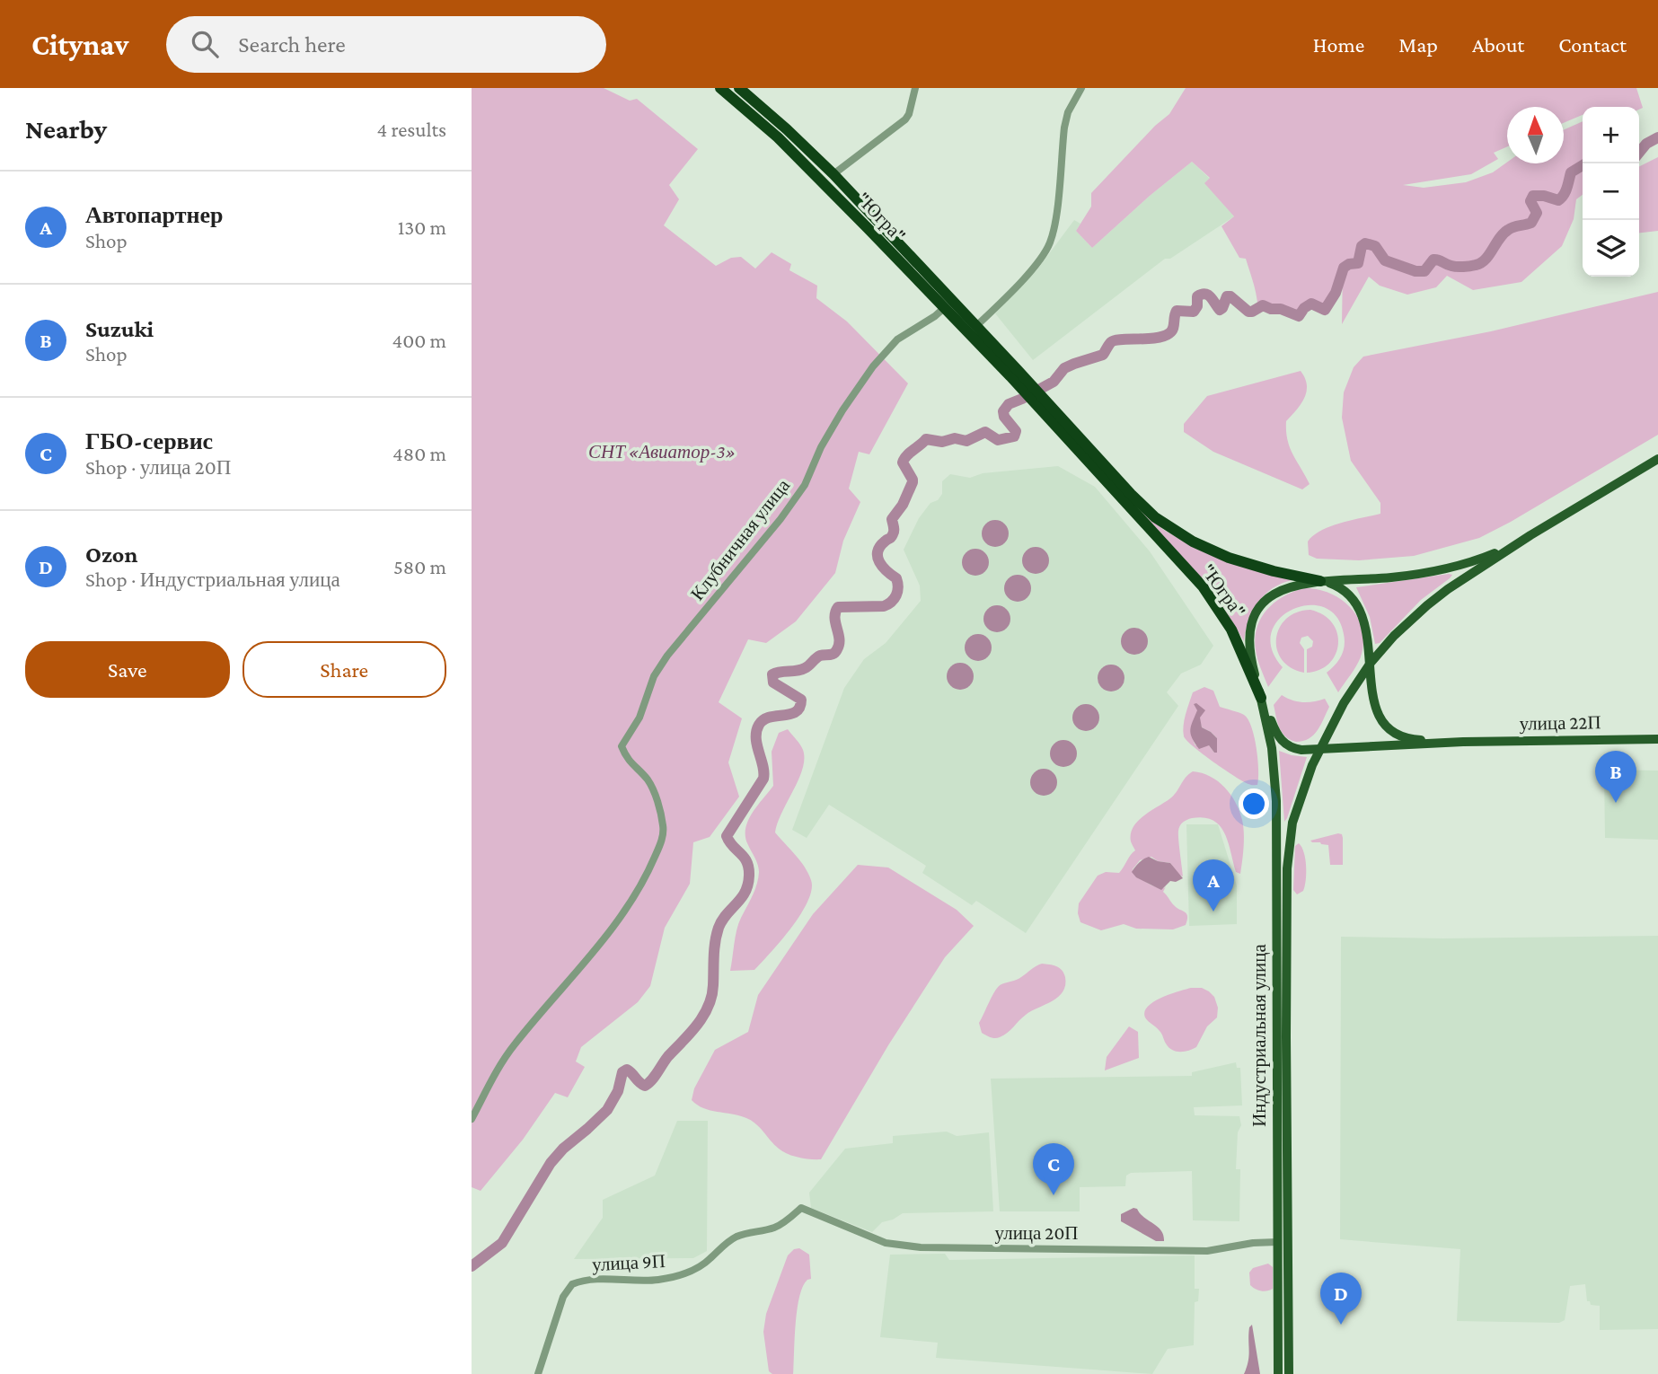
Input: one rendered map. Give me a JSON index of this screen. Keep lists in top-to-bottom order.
{
  "streets": {
    "highway": ["\"Югра\""],
    "main road": ["улица 22П", "Индустриальная улица"],
    "street": ["Клубничная улица", "улица 20П", "улица 9П"]
  },
  "crossings": [
    ["\"Югра\"", "Клубничная улица"],
    ["\"Югра\"", "улица 22П"],
    ["\"Югра\"", "Индустриальная улица"],
    ["улица 22П", "Индустриальная улица"],
    ["Индустриальная улица", "улица 20П"],
    ["улица 20П", "улица 9П"]
  ],
  "parks": ["СНТ «Авиатор-3»"],
  "north": "top",
  "page": {
    "header": "Citynav",
    "search": "Search here",
    "nav": [
      "Home",
      "Map",
      "About",
      "Contact"
    ],
    "heading": ["Nearby", "4 results"],
    "map_buttons": ["+", "−"],
    "list": [
      {
        "mark": "A",
        "name": "Автопартнер",
        "note": "Shop",
        "value": "130 m"
      },
      {
        "mark": "B",
        "name": "Suzuki",
        "note": "Shop",
        "value": "400 m"
      },
      {
        "mark": "C",
        "name": "ГБО-сервис",
        "note": "Shop · улица 20П",
        "value": "480 m"
      },
      {
        "mark": "D",
        "name": "Ozon",
        "note": "Shop · Индустриальная улица",
        "value": "580 m"
      }
    ],
    "buttons": ["Save", "Share"],
    "pins": [
      "B",
      "A",
      "C",
      "D"
    ]
  }
}
